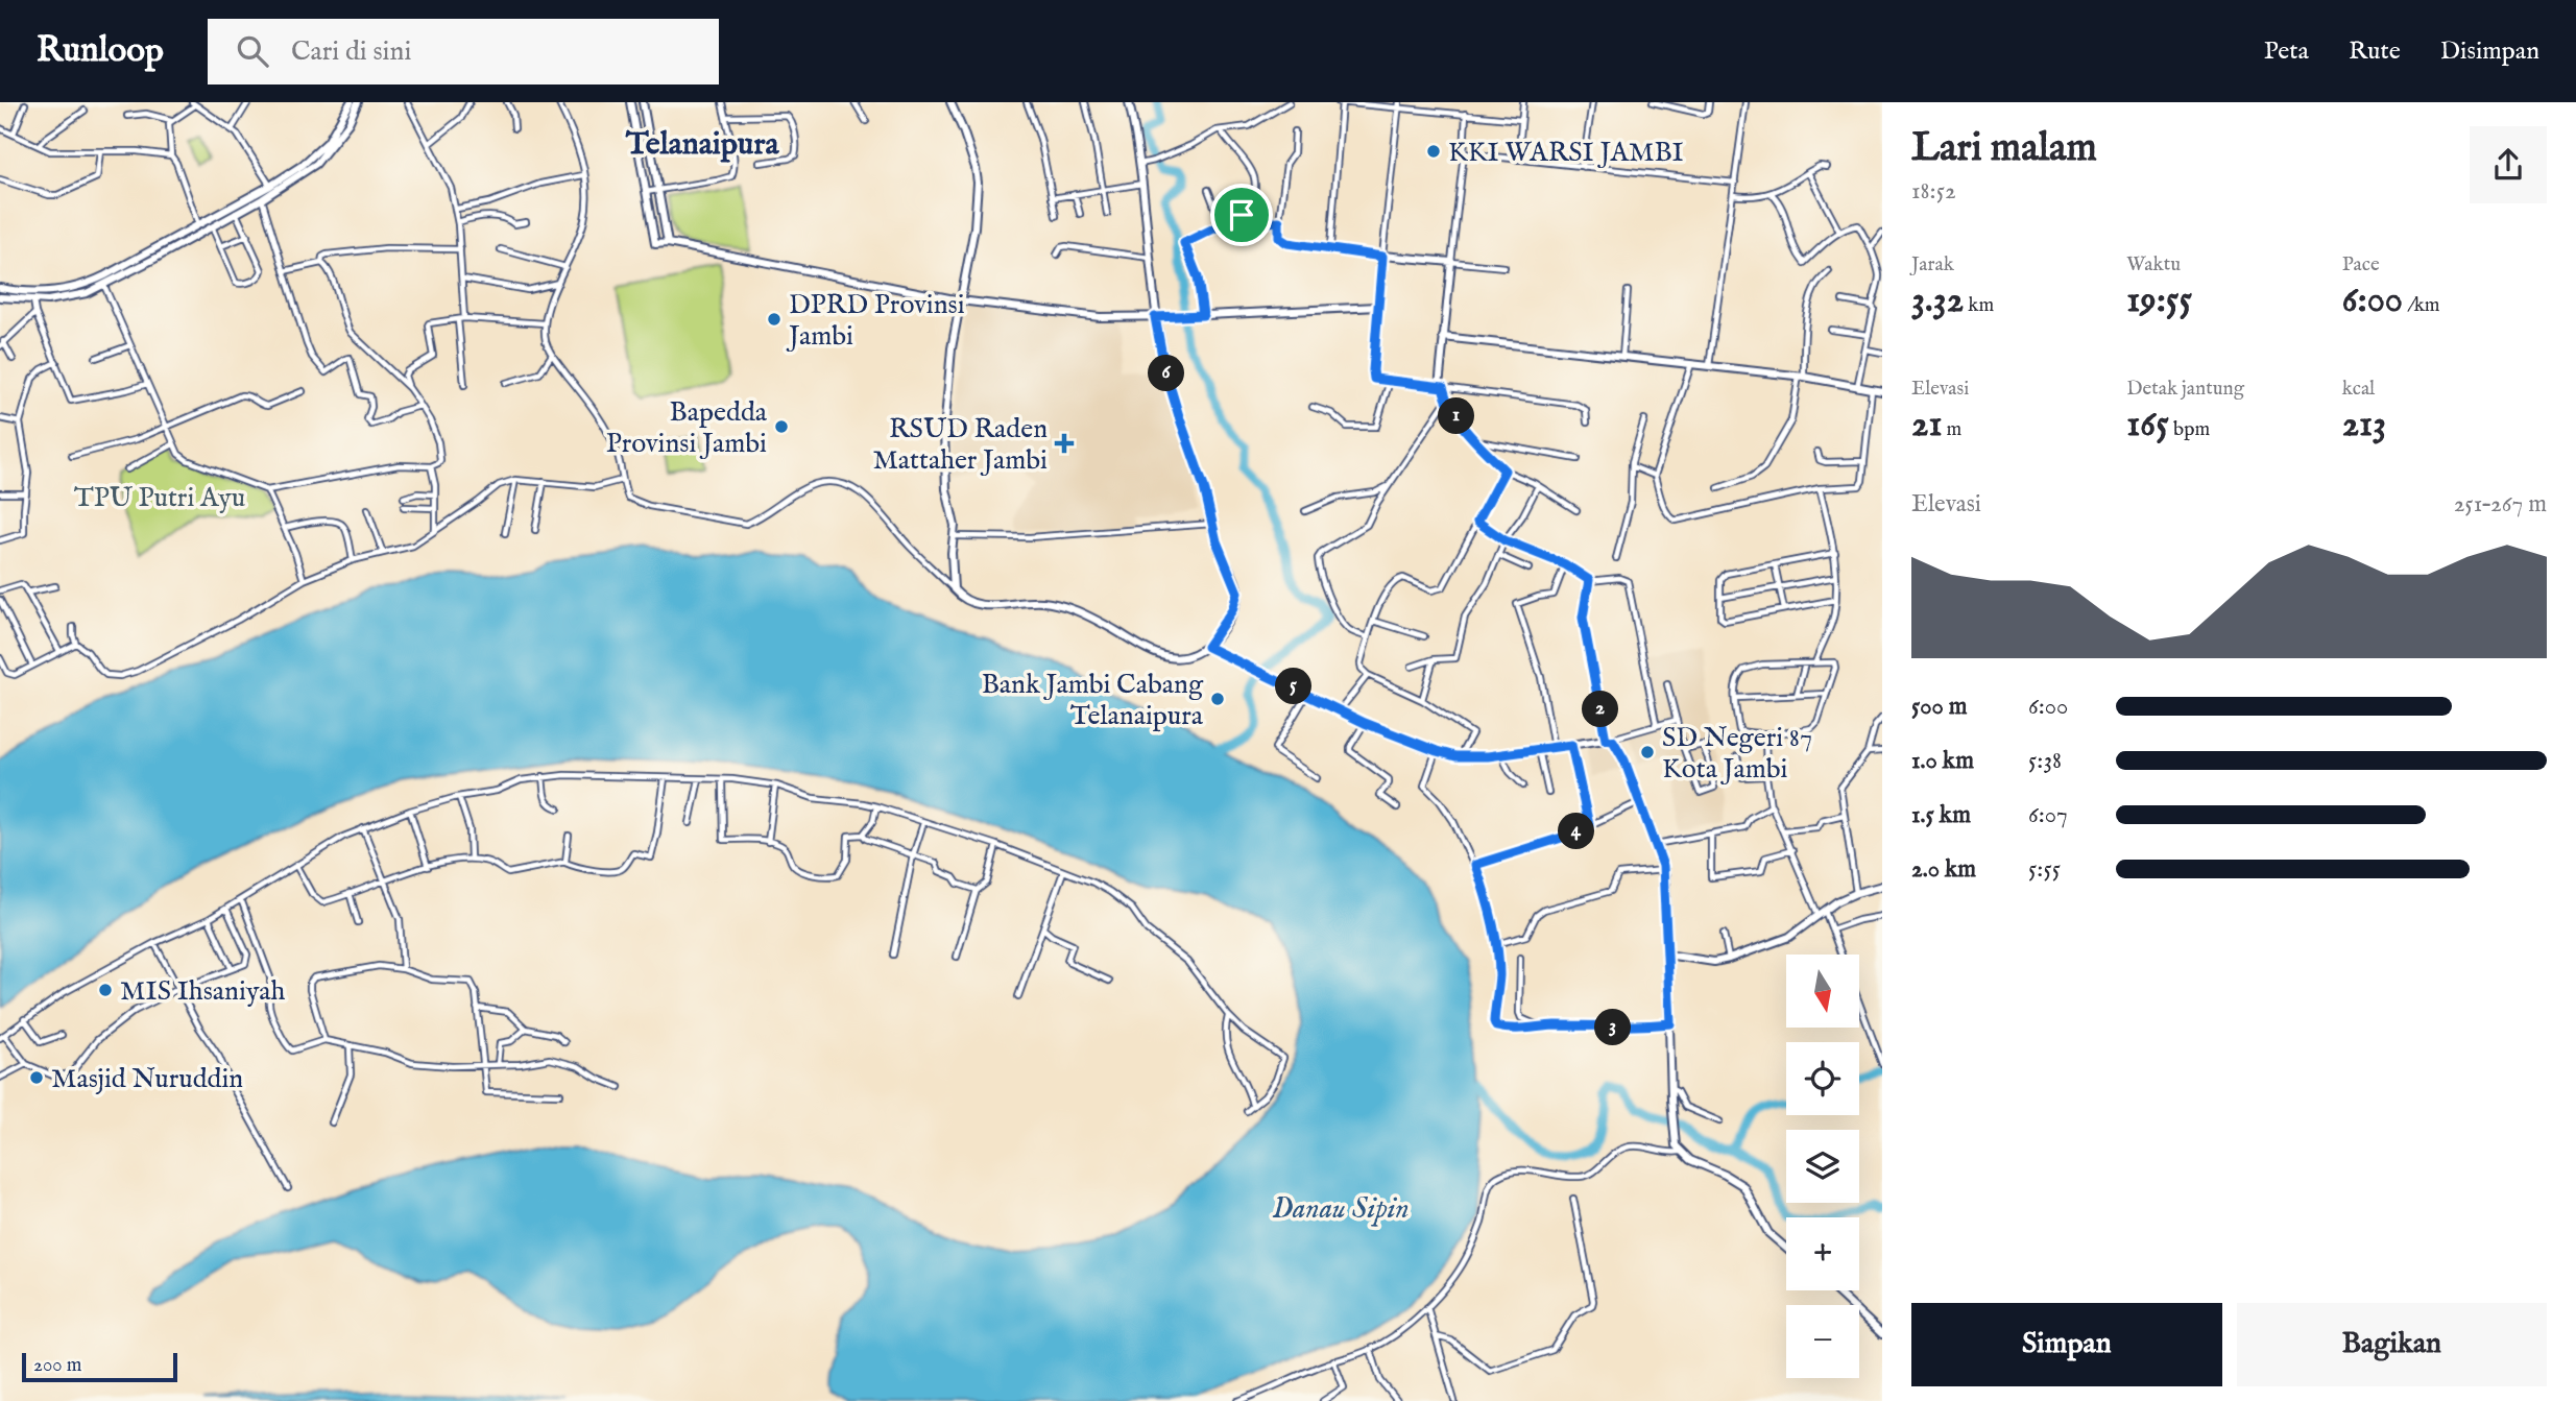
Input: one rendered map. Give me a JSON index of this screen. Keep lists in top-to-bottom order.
{
  "districts": ["Telanaipura"],
  "water": ["Danau Sipin"],
  "parks": ["TPU Putri Ayu"],
  "places": {
    "other": [
      "KKI WARSI JAMBI",
      "DPRD Provinsi Jambi",
      "Bapedda Provinsi Jambi",
      "Bank Jambi Cabang Telanaipura",
      "SD Negeri 87 Kota Jambi",
      "MIS Ihsaniyah",
      "Masjid Nuruddin"
    ],
    "health": ["RSUD Raden Mattaher Jambi"]
  },
  "scale_bar": "200 m",
  "north": "bottom",
  "page": {
    "header": "Runloop",
    "search": "Cari di sini",
    "nav": ["Peta", "Rute", "Disimpan"],
    "heading": ["Lari malam", "18:52"],
    "stats": [
      ["Jarak", "3.32 km"],
      ["Waktu", "19:55"],
      ["Pace", "6:00 /km"],
      ["Elevasi", "21 m"],
      ["Detak jantung", "165 bpm"],
      ["kcal", "213"]
    ],
    "pins": [
      "6",
      "1",
      "5",
      "2",
      "4",
      "3"
    ],
    "chart": ["Elevasi", "251–267 m"],
    "list": [
      {
        "name": "500 m",
        "note": "6:00"
      },
      {
        "name": "1.0 km",
        "note": "5:38"
      },
      {
        "name": "1.5 km",
        "note": "6:07"
      },
      {
        "name": "2.0 km",
        "note": "5:55"
      }
    ],
    "map_buttons": ["+", "−"],
    "buttons": ["Simpan", "Bagikan"],
    "scale": "200 m"
  }
}
